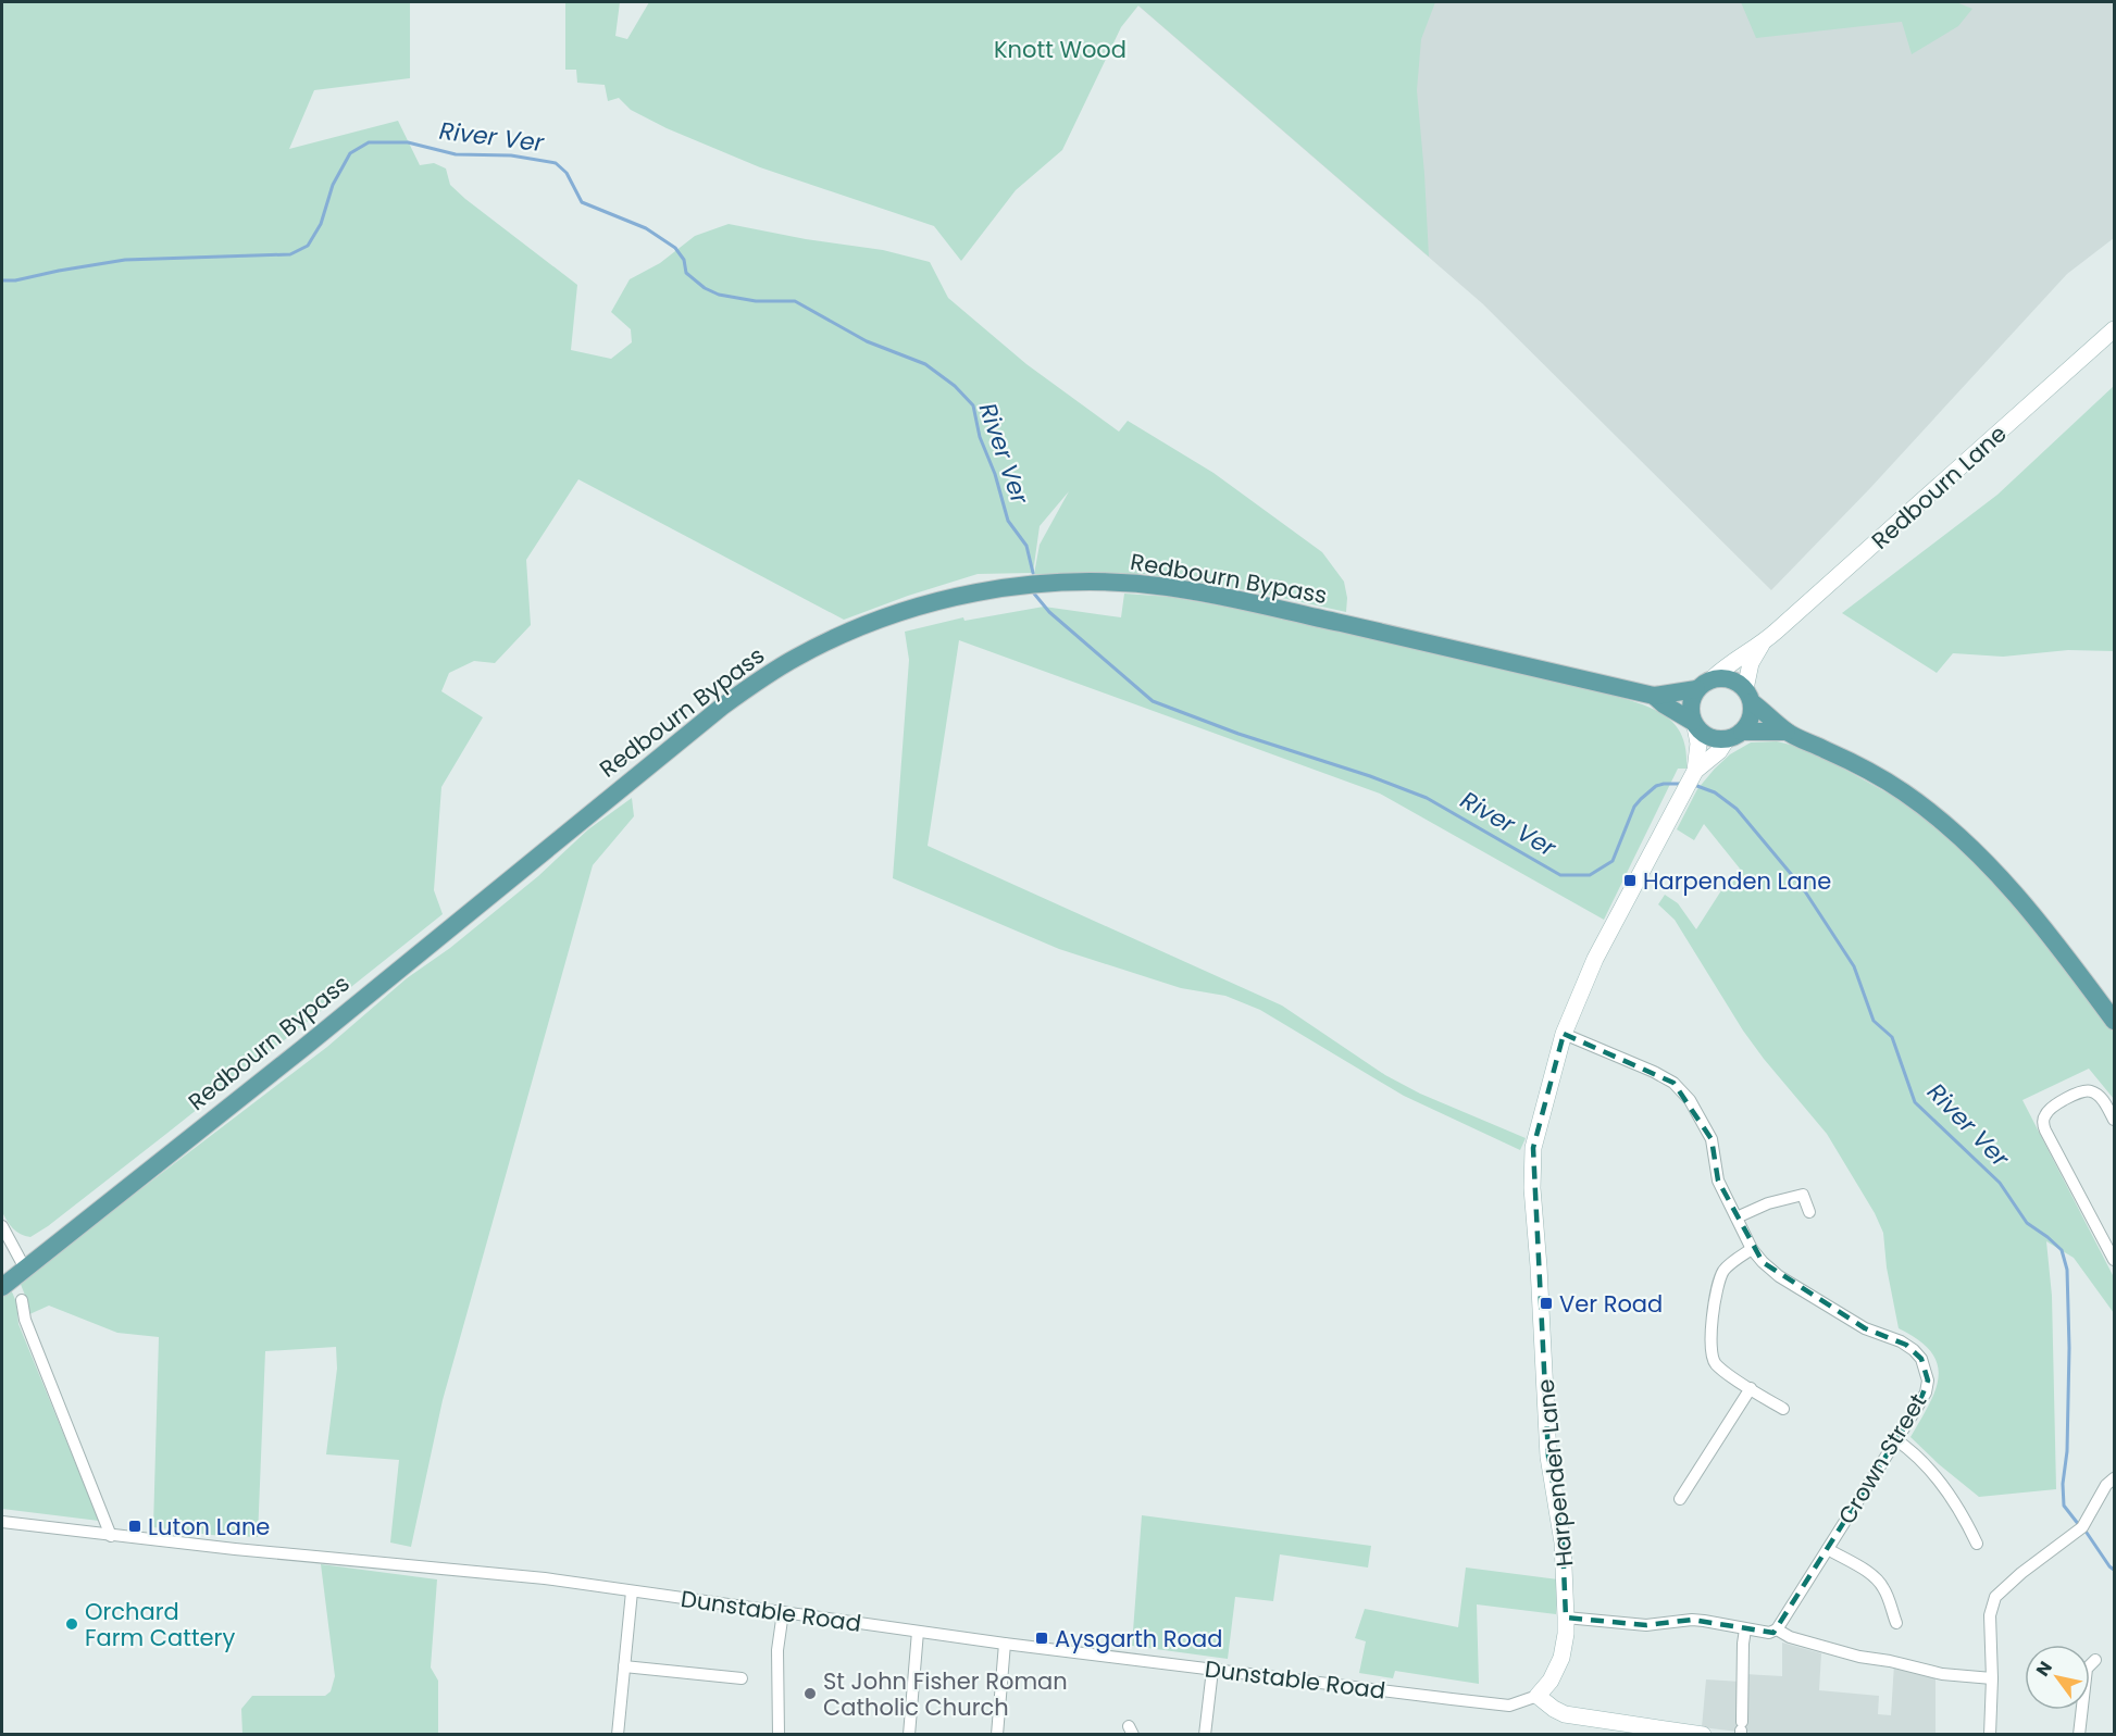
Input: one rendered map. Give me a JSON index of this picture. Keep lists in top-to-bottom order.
{
  "streets": {
    "main road": ["Redbourn Bypass"],
    "street": [
      "Redbourn Lane",
      "Crown Street",
      "Harpenden Lane",
      "Dunstable Road"
    ]
  },
  "crossings": [
    ["Redbourn Lane", "Redbourn Bypass"],
    ["Redbourn Lane", "Harpenden Lane"],
    ["Redbourn Bypass", "Harpenden Lane"],
    ["Harpenden Lane", "Dunstable Road"]
  ],
  "water": ["River Ver"],
  "parks": ["Knott Wood"],
  "places": {
    "transit": [
      "Harpenden Lane",
      "Ver Road",
      "Luton Lane",
      "Aysgarth Road"
    ],
    "other": ["Orchard Farm Cattery", "St John Fisher Roman Catholic Church"]
  },
  "north": "top left"
}
